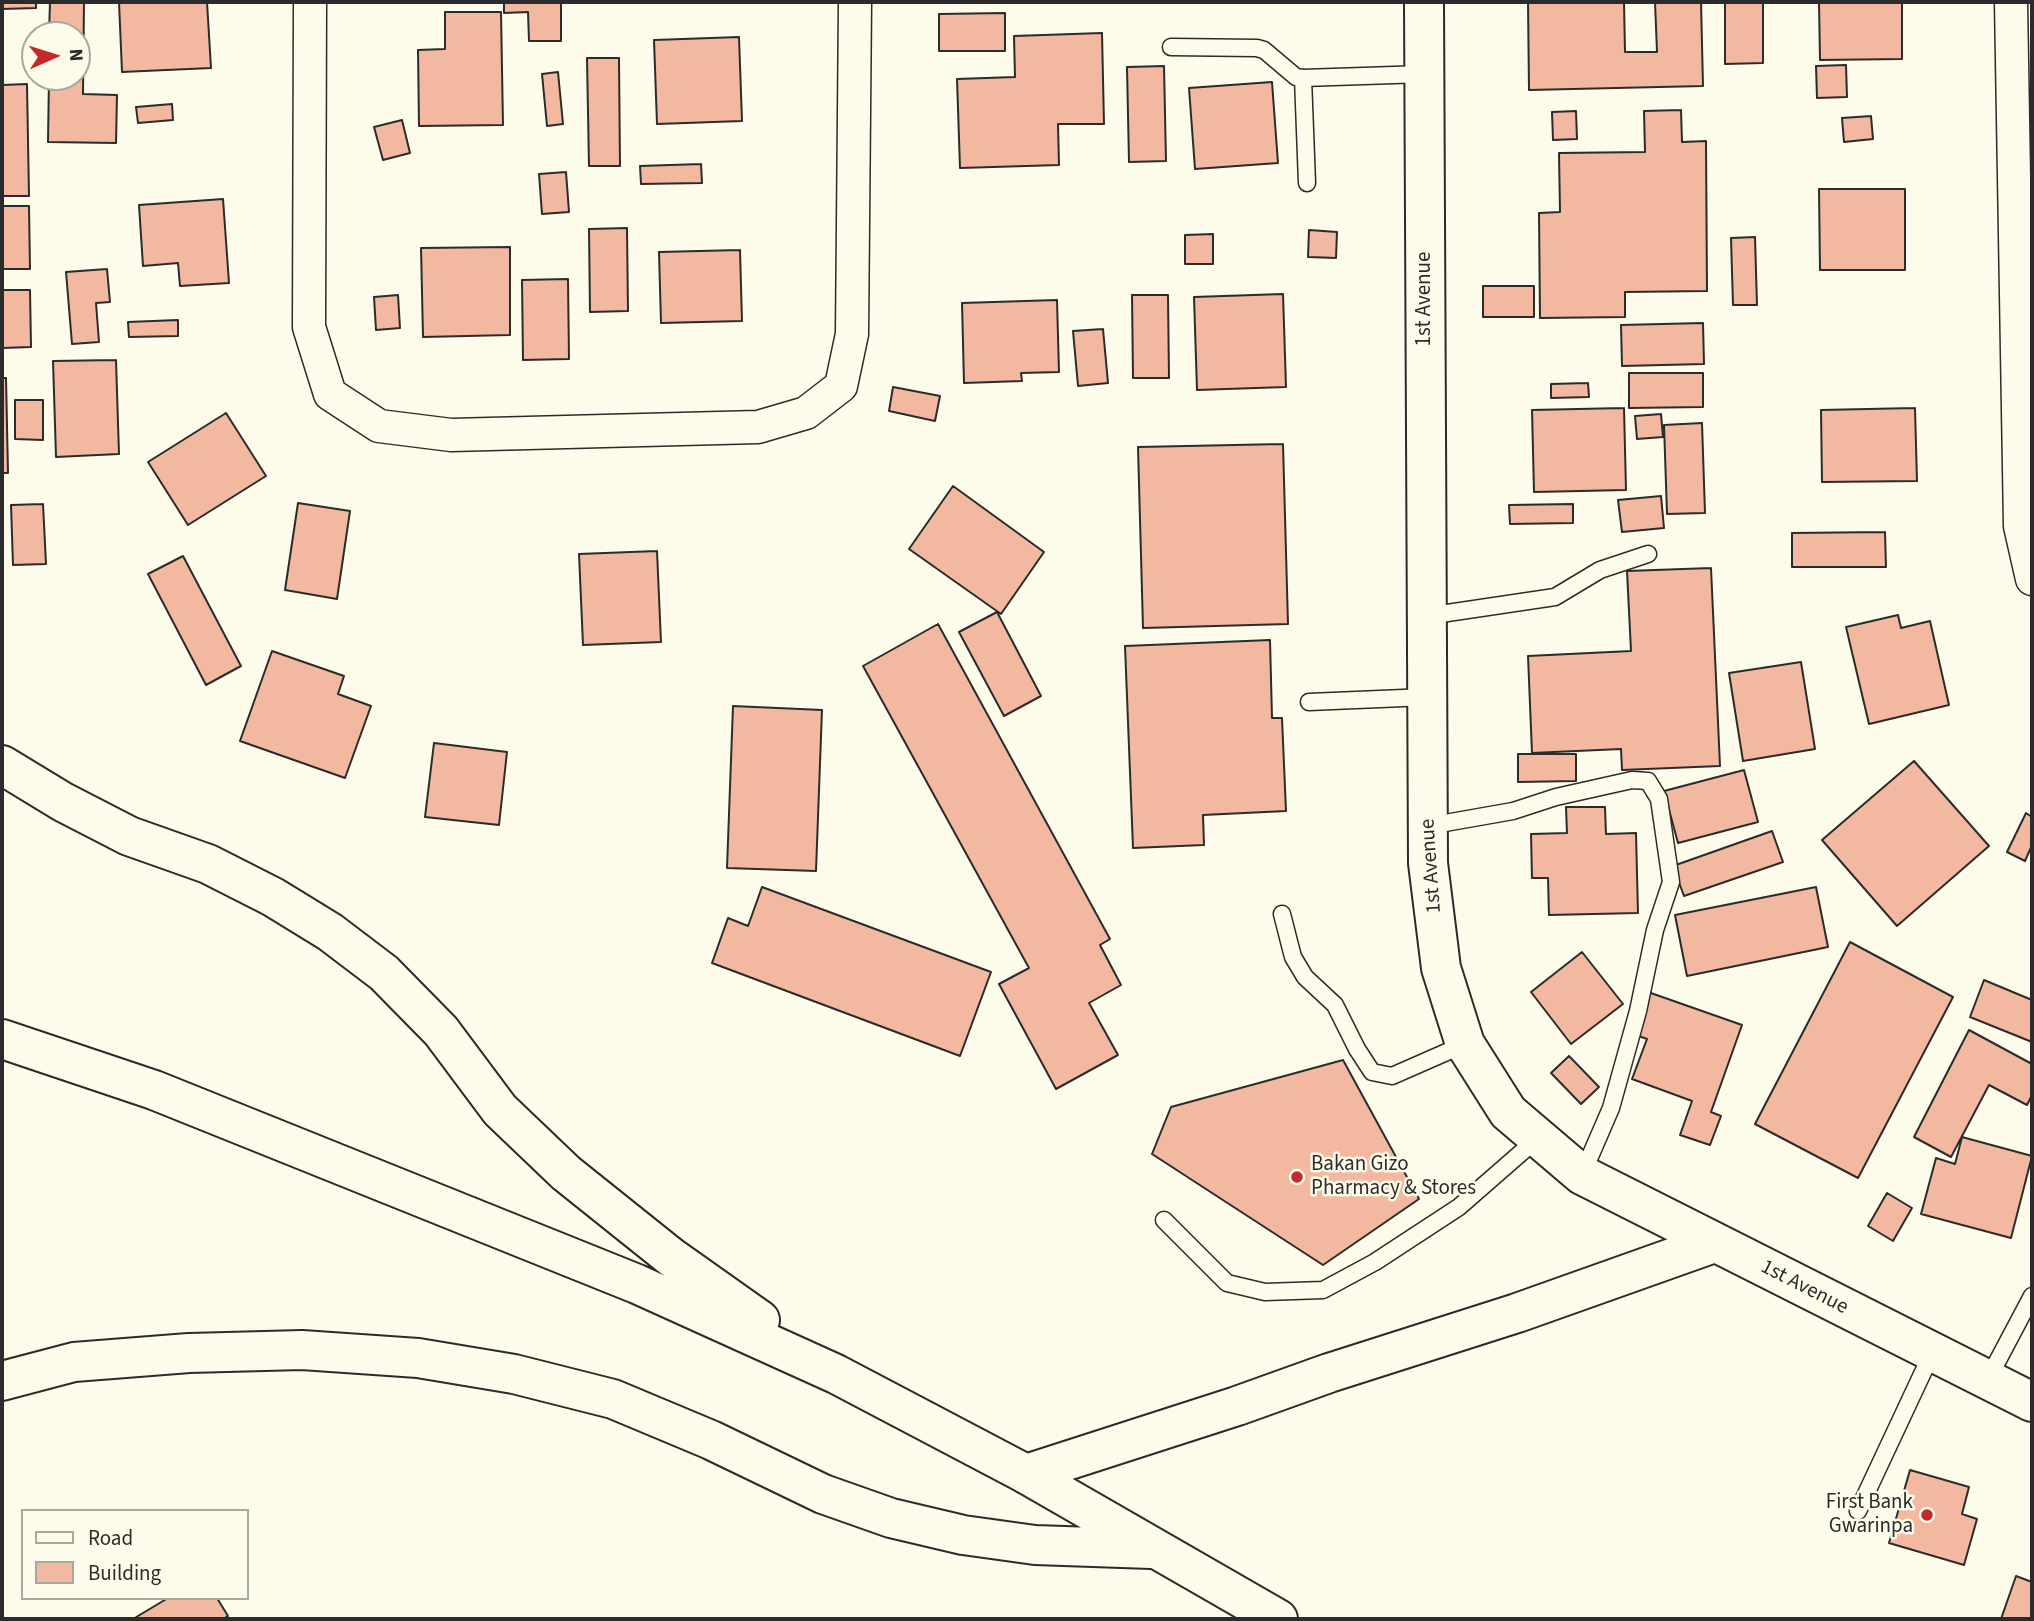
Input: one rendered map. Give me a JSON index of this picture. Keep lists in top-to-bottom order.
{
  "streets": {
    "main road": ["1st Avenue"]
  },
  "places": ["Bakan Gizo Pharmacy & Stores", "First Bank Gwarinpa"],
  "legend": ["Road", "Building"],
  "north": "right"
}
